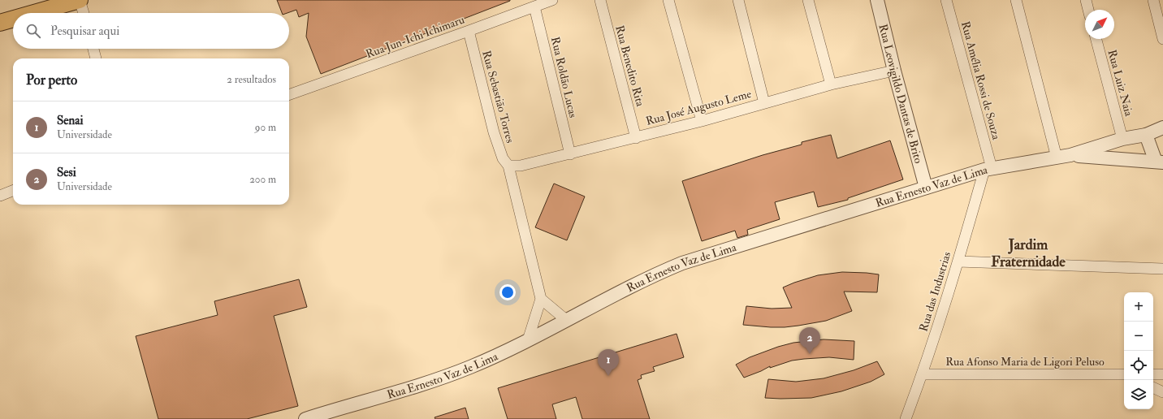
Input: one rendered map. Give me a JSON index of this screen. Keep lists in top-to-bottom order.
{
  "streets": {
    "street": [
      "Rua Jun-Ichi Ichimaru",
      "Rua Benedito Rita",
      "Rua Roldão Lucas",
      "Rua Amélia Rossi de Souza",
      "Rua Luiz Naia",
      "Rua Leovigildo Dantas de Brito",
      "Rua Sebastião Torres",
      "Rua José Augusto Leme",
      "Rua Ernesto Vaz de Lima",
      "Rua das Industrias",
      "Rua Afonso Maria de Ligori Peluso"
    ]
  },
  "crossings": [
    ["Rua Jun-Ichi Ichimaru", "Rua Roldão Lucas"],
    ["Rua Jun-Ichi Ichimaru", "Rua Sebastião Torres"],
    ["Rua Benedito Rita", "Rua José Augusto Leme"],
    ["Rua Roldão Lucas", "Rua José Augusto Leme"],
    ["Rua Amélia Rossi de Souza", "Rua Ernesto Vaz de Lima"],
    ["Rua Amélia Rossi de Souza", "Rua das Industrias"],
    ["Rua Leovigildo Dantas de Brito", "Rua José Augusto Leme"],
    ["Rua Leovigildo Dantas de Brito", "Rua Ernesto Vaz de Lima"],
    ["Rua Sebastião Torres", "Rua José Augusto Leme"],
    ["Rua Ernesto Vaz de Lima", "Rua das Industrias"],
    ["Rua das Industrias", "Rua Afonso Maria de Ligori Peluso"]
  ],
  "districts": ["Jardim Fraternidade"],
  "north": "top right",
  "page": {
    "search": "Pesquisar aqui",
    "heading": ["Por perto", "2 resultados"],
    "list": [
      {
        "mark": "1",
        "name": "Senai",
        "note": "Universidade",
        "value": "90 m"
      },
      {
        "mark": "2",
        "name": "Sesi",
        "note": "Universidade",
        "value": "200 m"
      }
    ],
    "map_buttons": ["+", "−"],
    "pins": ["2", "1"]
  }
}
